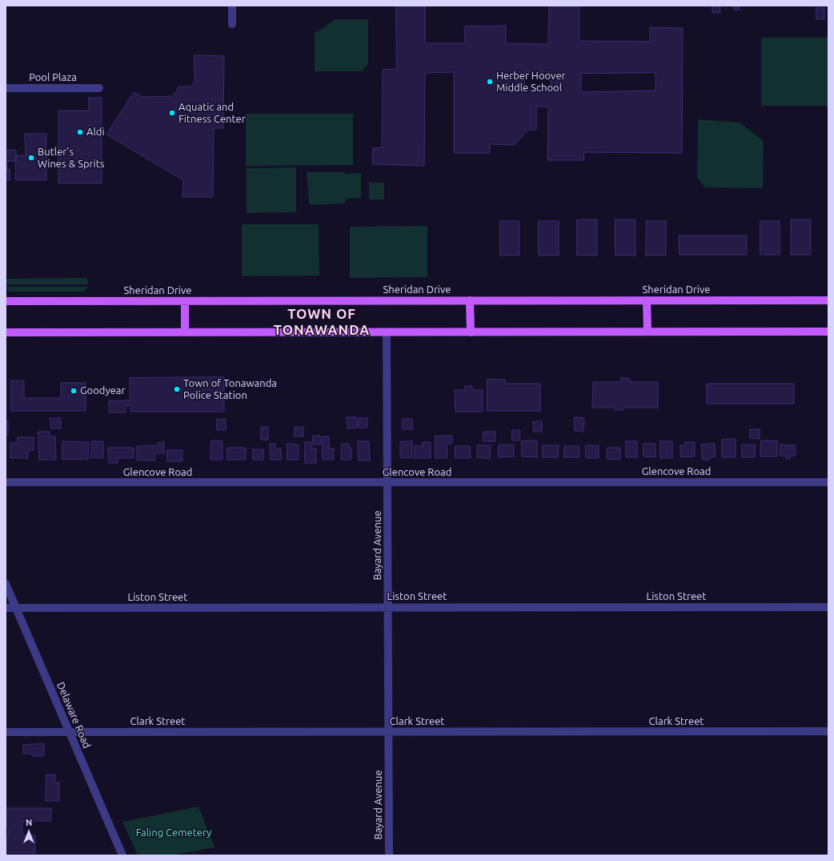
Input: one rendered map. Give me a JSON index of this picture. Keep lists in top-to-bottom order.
{
  "streets": {
    "main road": ["Sheridan Drive"],
    "street": [
      "Pool Plaza",
      "Glencove Road",
      "Bayard Avenue",
      "Liston Street",
      "Delaware Road",
      "Clark Street"
    ]
  },
  "crossings": [
    ["Glencove Road", "Bayard Avenue"],
    ["Bayard Avenue", "Liston Street"],
    ["Bayard Avenue", "Clark Street"],
    ["Liston Street", "Delaware Road"],
    ["Delaware Road", "Clark Street"]
  ],
  "districts": ["TOWN OF TONAWANDA"],
  "parks": ["Faling Cemetery"],
  "places": [
    "Herber Hoover Middle School",
    "Aquatic and Fitness Center",
    "Aldi",
    "Butler's Wines & Sprits",
    "Town of Tonawanda Police Station",
    "Goodyear"
  ],
  "north": "top"
}
